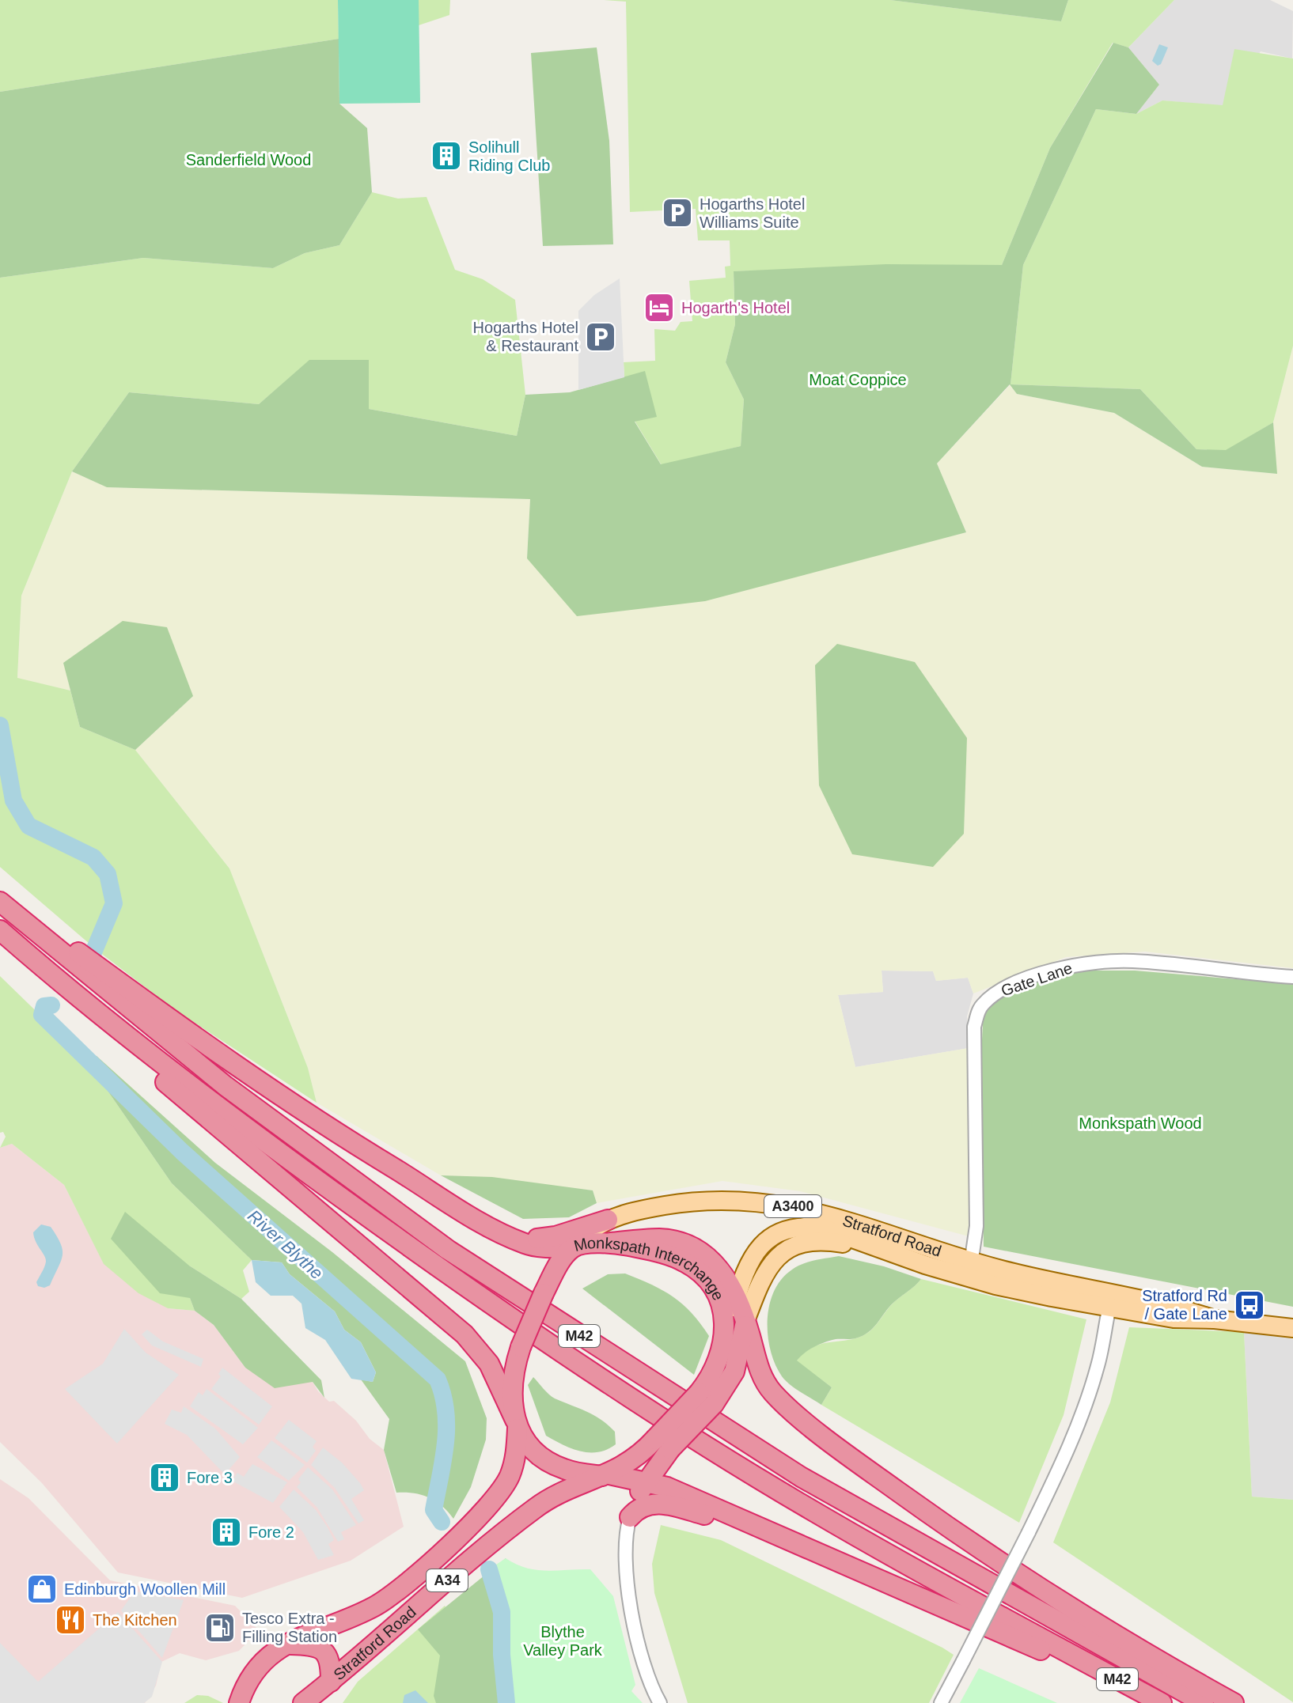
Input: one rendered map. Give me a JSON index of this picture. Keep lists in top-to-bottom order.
{
  "streets": {
    "highway": [
      "Stratford Road",
      "Monkspath Interchange",
      "M42",
      "A34"
    ],
    "main road": ["A3400"],
    "street": ["Gate Lane"]
  },
  "crossings": [
    ["Gate Lane", "Stratford Road"],
    ["Stratford Road", "Monkspath Interchange"],
    ["Stratford Road", "A34"],
    ["Monkspath Interchange", "A34"]
  ],
  "water": ["River Blythe"],
  "parks": [
    "Sanderfield Wood",
    "Moat Coppice",
    "Monkspath Wood",
    "Blythe Valley Park"
  ],
  "places": {
    "building": ["Solihull Riding Club", "Fore 3", "Fore 2"],
    "parking": ["Hogarths Hotel Williams Suite", "Hogarths Hotel & Restaurant"],
    "hotel": ["Hogarth's Hotel"],
    "bus stop": ["Stratford Rd / Gate Lane"],
    "shop": ["Edinburgh Woollen Mill"],
    "restaurant": ["The Kitchen"],
    "fuel station": ["Tesco Extra - Filling Station"]
  }
}
